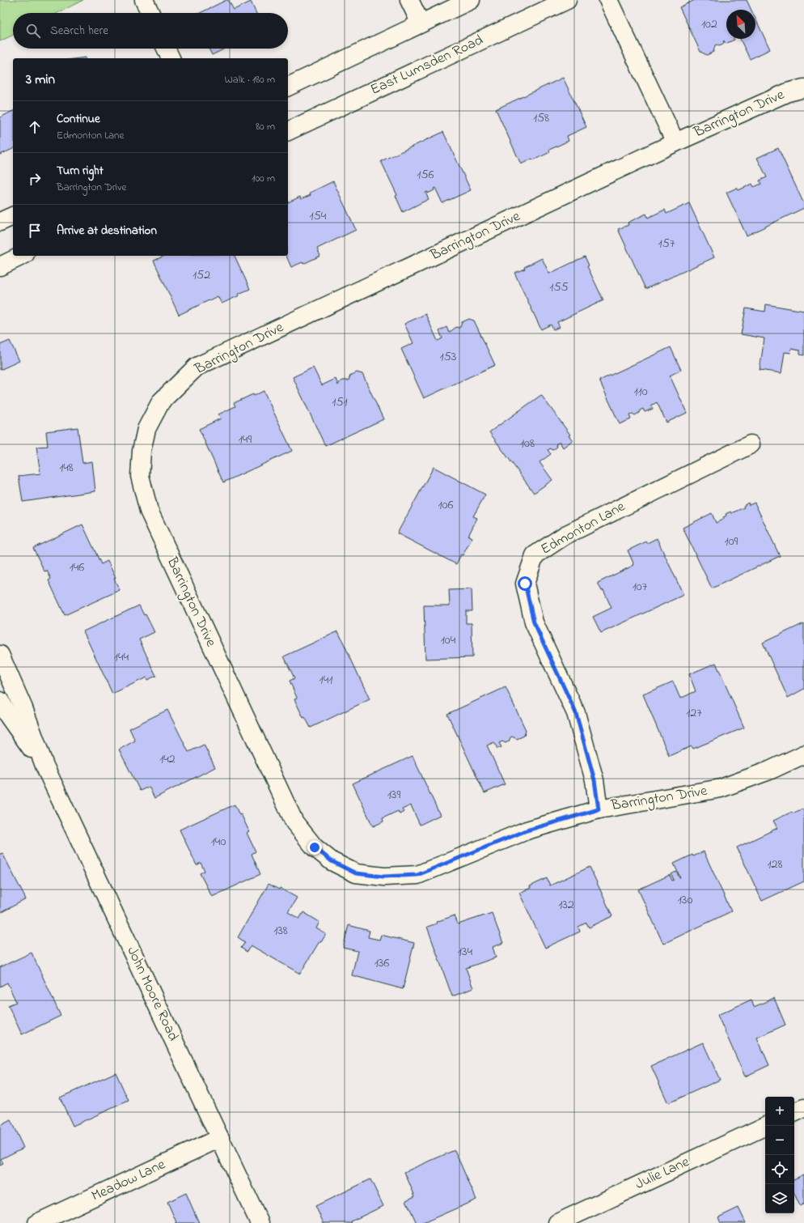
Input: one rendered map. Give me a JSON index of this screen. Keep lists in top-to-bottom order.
{
  "streets": {
    "street": [
      "East Lumsden Road",
      "Barrington Drive",
      "Edmonton Lane",
      "John Moore Road",
      "Julie Lane",
      "Meadow Lane"
    ]
  },
  "crossings": [
    ["Barrington Drive", "Edmonton Lane"],
    ["John Moore Road", "Meadow Lane"]
  ],
  "house_numbers": [
    "102",
    "158",
    "156",
    "154",
    "157",
    "152",
    "155",
    "153",
    "110",
    "151",
    "149",
    "108",
    "148",
    "106",
    "109",
    "146",
    "107",
    "104",
    "144",
    "141",
    "127",
    "142",
    "139",
    "140",
    "128",
    "130",
    "132",
    "138",
    "134",
    "136"
  ],
  "north": "top left",
  "page": {
    "search": "Search here",
    "heading": ["3 min", "Walk · 180 m"],
    "list": [
      ["Continue", "Edmonton Lane", "80 m"],
      ["Turn right", "Barrington Drive", "100 m"],
      "Arrive at destination"
    ],
    "map_buttons": ["+", "−"]
  }
}
